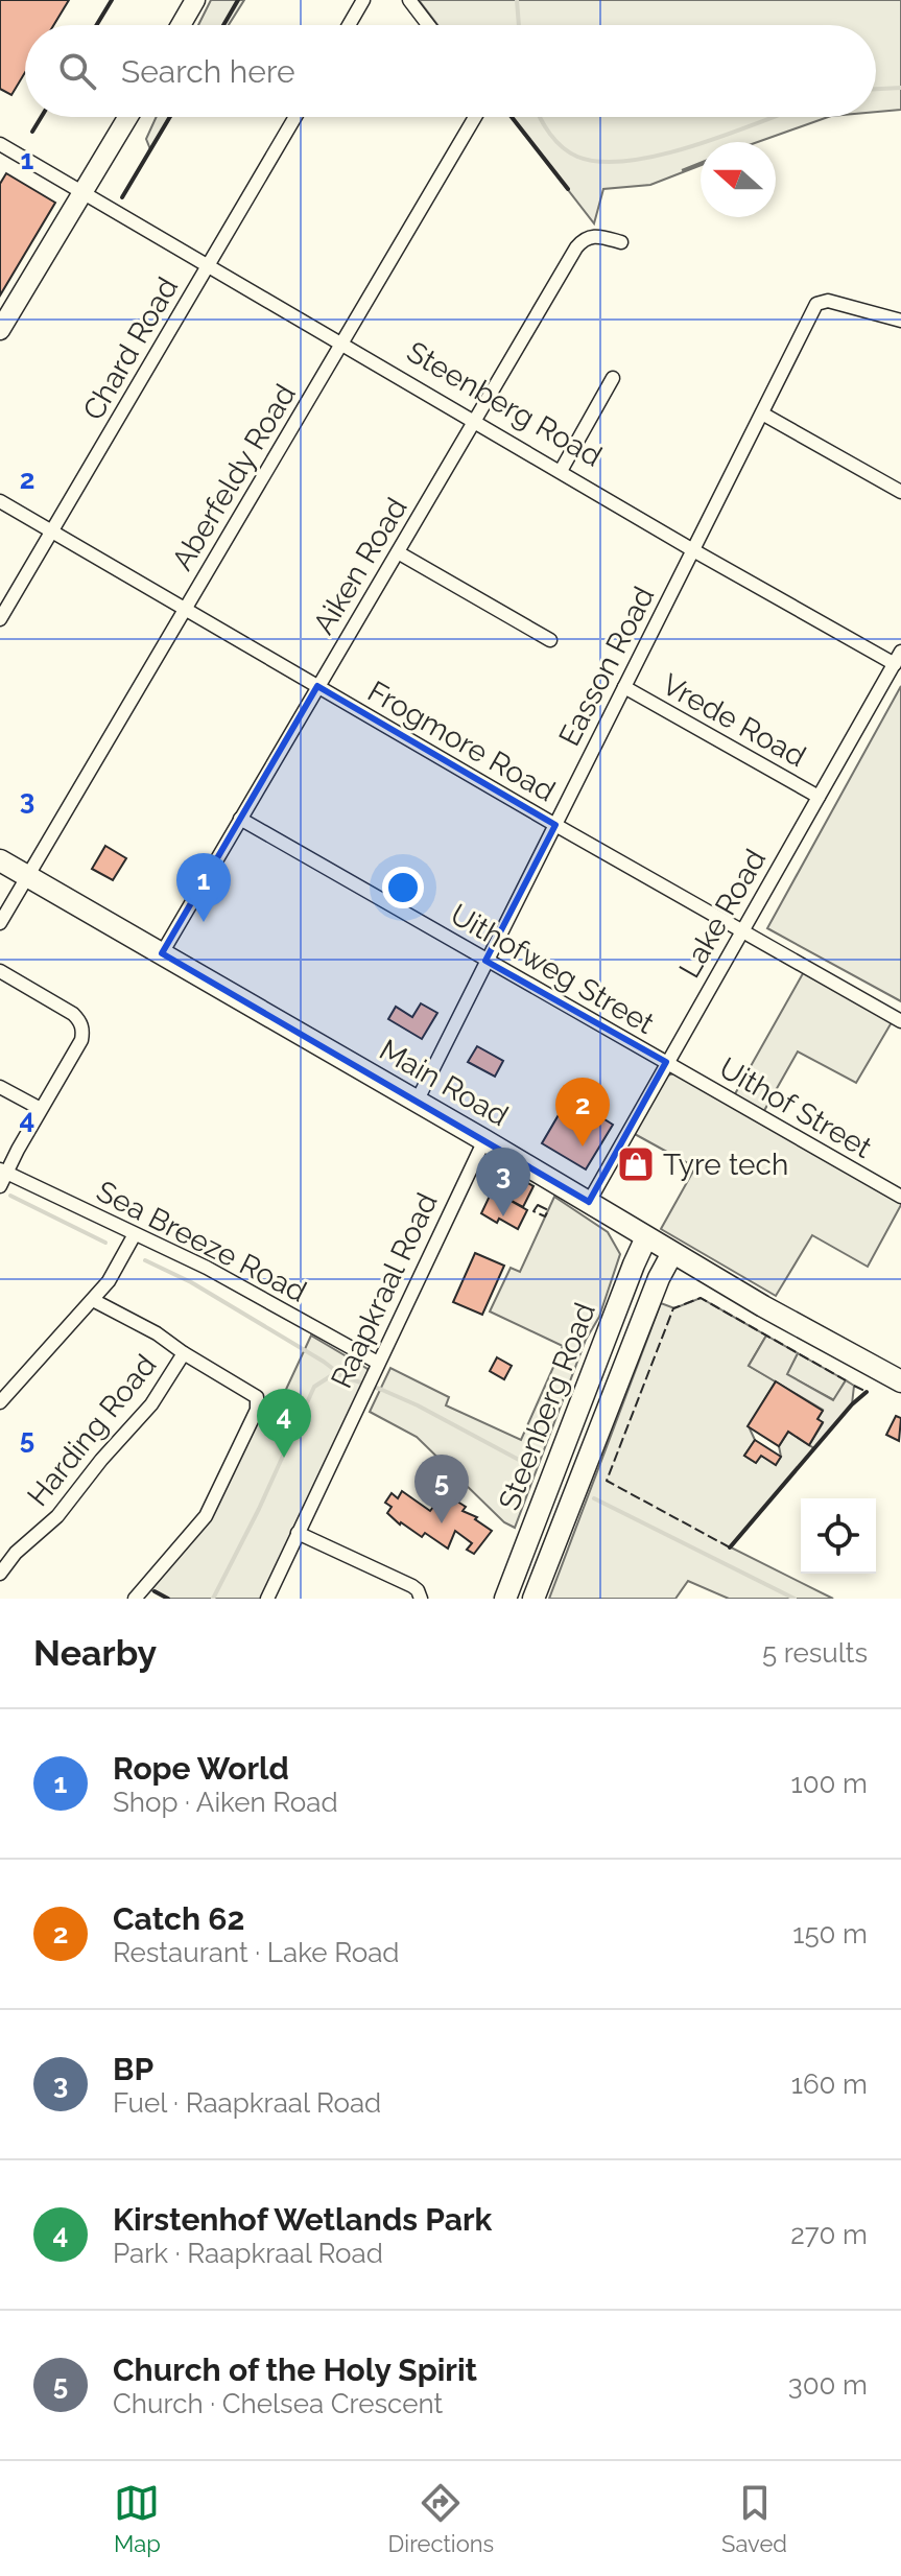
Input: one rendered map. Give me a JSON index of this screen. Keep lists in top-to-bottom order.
{
  "streets": {
    "main road": ["Steenberg Road", "Main Road"],
    "street": [
      "Chard Road",
      "Aberfeldy Road",
      "Aiken Road",
      "Easson Road",
      "Vrede Road",
      "Frogmore Road",
      "Lake Road",
      "Uithofweg Street",
      "Uithof Street",
      "Sea Breeze Road",
      "Raapkraal Road",
      "Harding Road"
    ]
  },
  "crossings": [
    ["Chard Road", "Steenberg Road"],
    ["Chard Road", "Frogmore Road"],
    ["Steenberg Road", "Aberfeldy Road"],
    ["Steenberg Road", "Aiken Road"],
    ["Steenberg Road", "Easson Road"],
    ["Steenberg Road", "Lake Road"],
    ["Steenberg Road", "Main Road"],
    ["Aberfeldy Road", "Frogmore Road"],
    ["Aberfeldy Road", "Main Road"],
    ["Aiken Road", "Frogmore Road"],
    ["Aiken Road", "Uithofweg Street"],
    ["Aiken Road", "Main Road"],
    ["Easson Road", "Vrede Road"],
    ["Easson Road", "Frogmore Road"],
    ["Easson Road", "Uithofweg Street"],
    ["Easson Road", "Main Road"],
    ["Vrede Road", "Lake Road"],
    ["Frogmore Road", "Lake Road"],
    ["Lake Road", "Uithofweg Street"],
    ["Lake Road", "Main Road"],
    ["Lake Road", "Uithof Street"],
    ["Uithofweg Street", "Uithof Street"],
    ["Main Road", "Raapkraal Road"],
    ["Sea Breeze Road", "Raapkraal Road"]
  ],
  "places": {
    "shop": ["Tyre tech"]
  },
  "north": "left",
  "page": {
    "search": "Search here",
    "pins": [
      "1",
      "2",
      "3",
      "4",
      "5"
    ],
    "heading": ["Nearby", "5 results"],
    "list": [
      {
        "mark": "1",
        "name": "Rope World",
        "note": "Shop · Aiken Road",
        "value": "100 m"
      },
      {
        "mark": "2",
        "name": "Catch 62",
        "note": "Restaurant · Lake Road",
        "value": "150 m"
      },
      {
        "mark": "3",
        "name": "BP",
        "note": "Fuel · Raapkraal Road",
        "value": "160 m"
      },
      {
        "mark": "4",
        "name": "Kirstenhof Wetlands Park",
        "note": "Park · Raapkraal Road",
        "value": "270 m"
      },
      {
        "mark": "5",
        "name": "Church of the Holy Spirit",
        "note": "Church · Chelsea Crescent",
        "value": "300 m"
      }
    ],
    "nav": ["Map", "Directions", "Saved"]
  },
  "grid": {
    "rows": [
      "1",
      "2",
      "3",
      "4",
      "5"
    ]
  }
}
